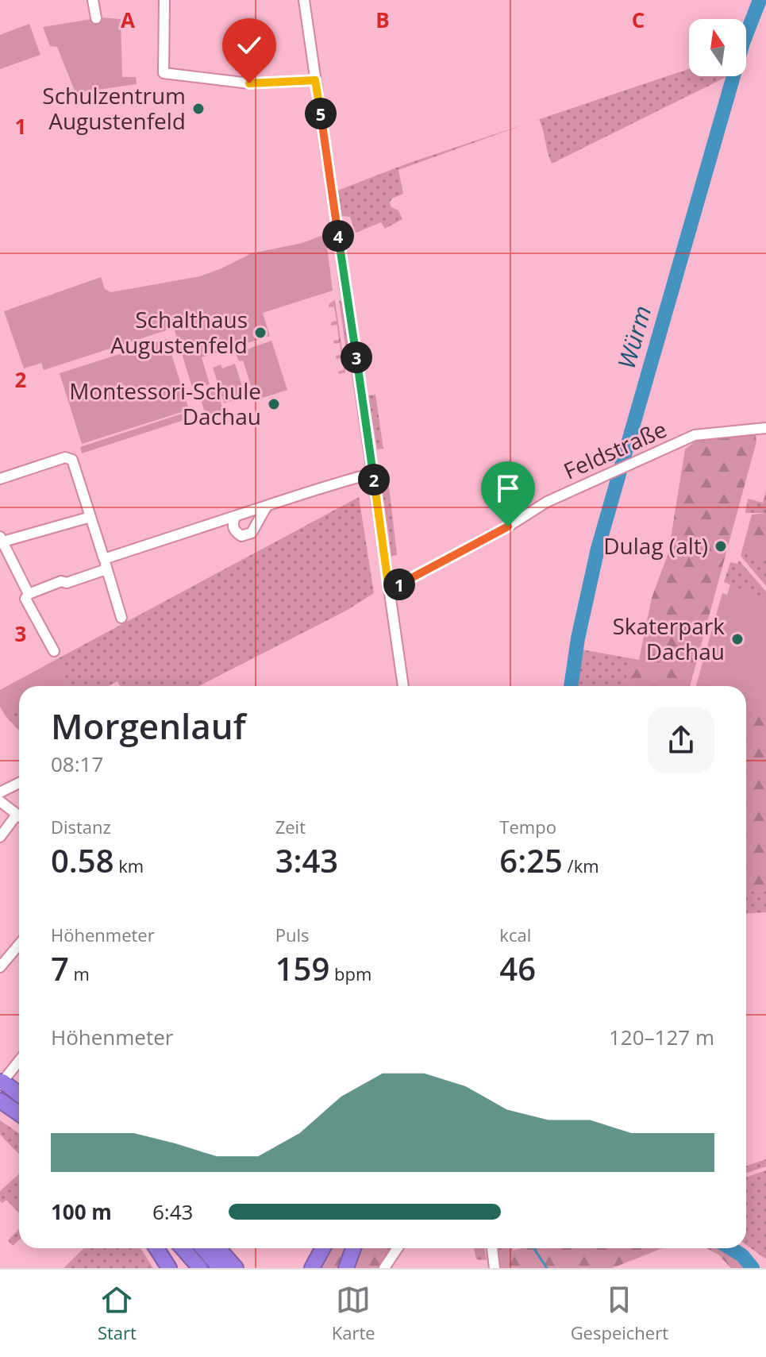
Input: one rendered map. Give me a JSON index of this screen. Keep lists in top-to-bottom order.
{
  "streets": {
    "street": ["Feldstraße"]
  },
  "water": ["Würm"],
  "places": [
    "Schulzentrum Augustenfeld",
    "Schalthaus Augustenfeld",
    "Montessori-Schule Dachau",
    "Dulag (alt)",
    "Skaterpark Dachau"
  ],
  "north": "top",
  "page": {
    "pins": [
      "5",
      "4",
      "3",
      "2",
      "1"
    ],
    "heading": ["Morgenlauf", "08:17"],
    "stats": [
      ["Distanz", "0.58 km"],
      ["Zeit", "3:43"],
      ["Tempo", "6:25 /km"],
      ["Höhenmeter", "7 m"],
      ["Puls", "159 bpm"],
      ["kcal", "46"]
    ],
    "chart": ["Höhenmeter", "120–127 m"],
    "list": [
      {
        "name": "100 m",
        "note": "6:43"
      }
    ],
    "tabs": ["Start", "Karte", "Gespeichert"]
  },
  "grid": {
    "columns": ["A", "B", "C"],
    "rows": ["1", "2", "3"]
  }
}
